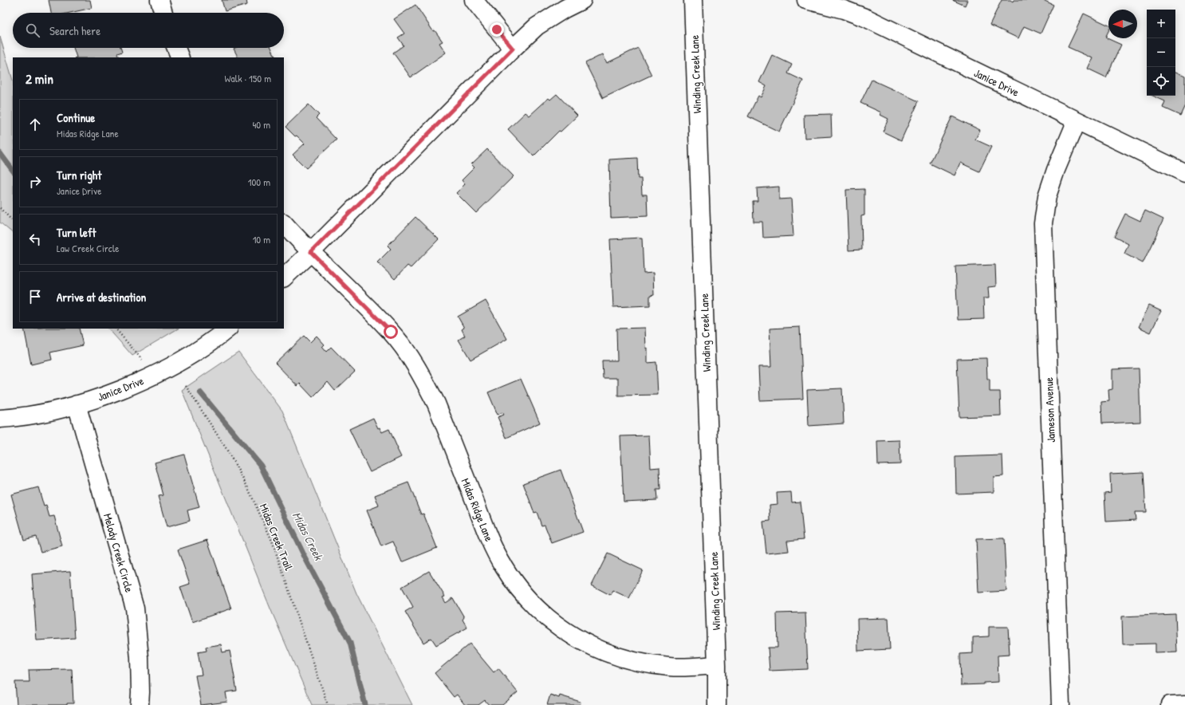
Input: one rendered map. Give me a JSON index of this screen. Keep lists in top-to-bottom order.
{
  "streets": {
    "street": [
      "Winding Creek Lane",
      "Janice Drive",
      "Jameson Avenue",
      "Midas Ridge Lane",
      "Melody Creek Circle"
    ],
    "path": ["Midas Creek Trail"]
  },
  "crossings": [
    ["Winding Creek Lane", "Midas Ridge Lane"],
    ["Janice Drive", "Jameson Avenue"],
    ["Janice Drive", "Melody Creek Circle"]
  ],
  "water": ["Midas Creek"],
  "north": "left",
  "page": {
    "map_buttons": ["+", "−"],
    "search": "Search here",
    "heading": ["2 min", "Walk · 150 m"],
    "list": [
      ["Continue", "Midas Ridge Lane", "40 m"],
      ["Turn right", "Janice Drive", "100 m"],
      ["Turn left", "Law Creek Circle", "10 m"],
      "Arrive at destination"
    ]
  }
}
